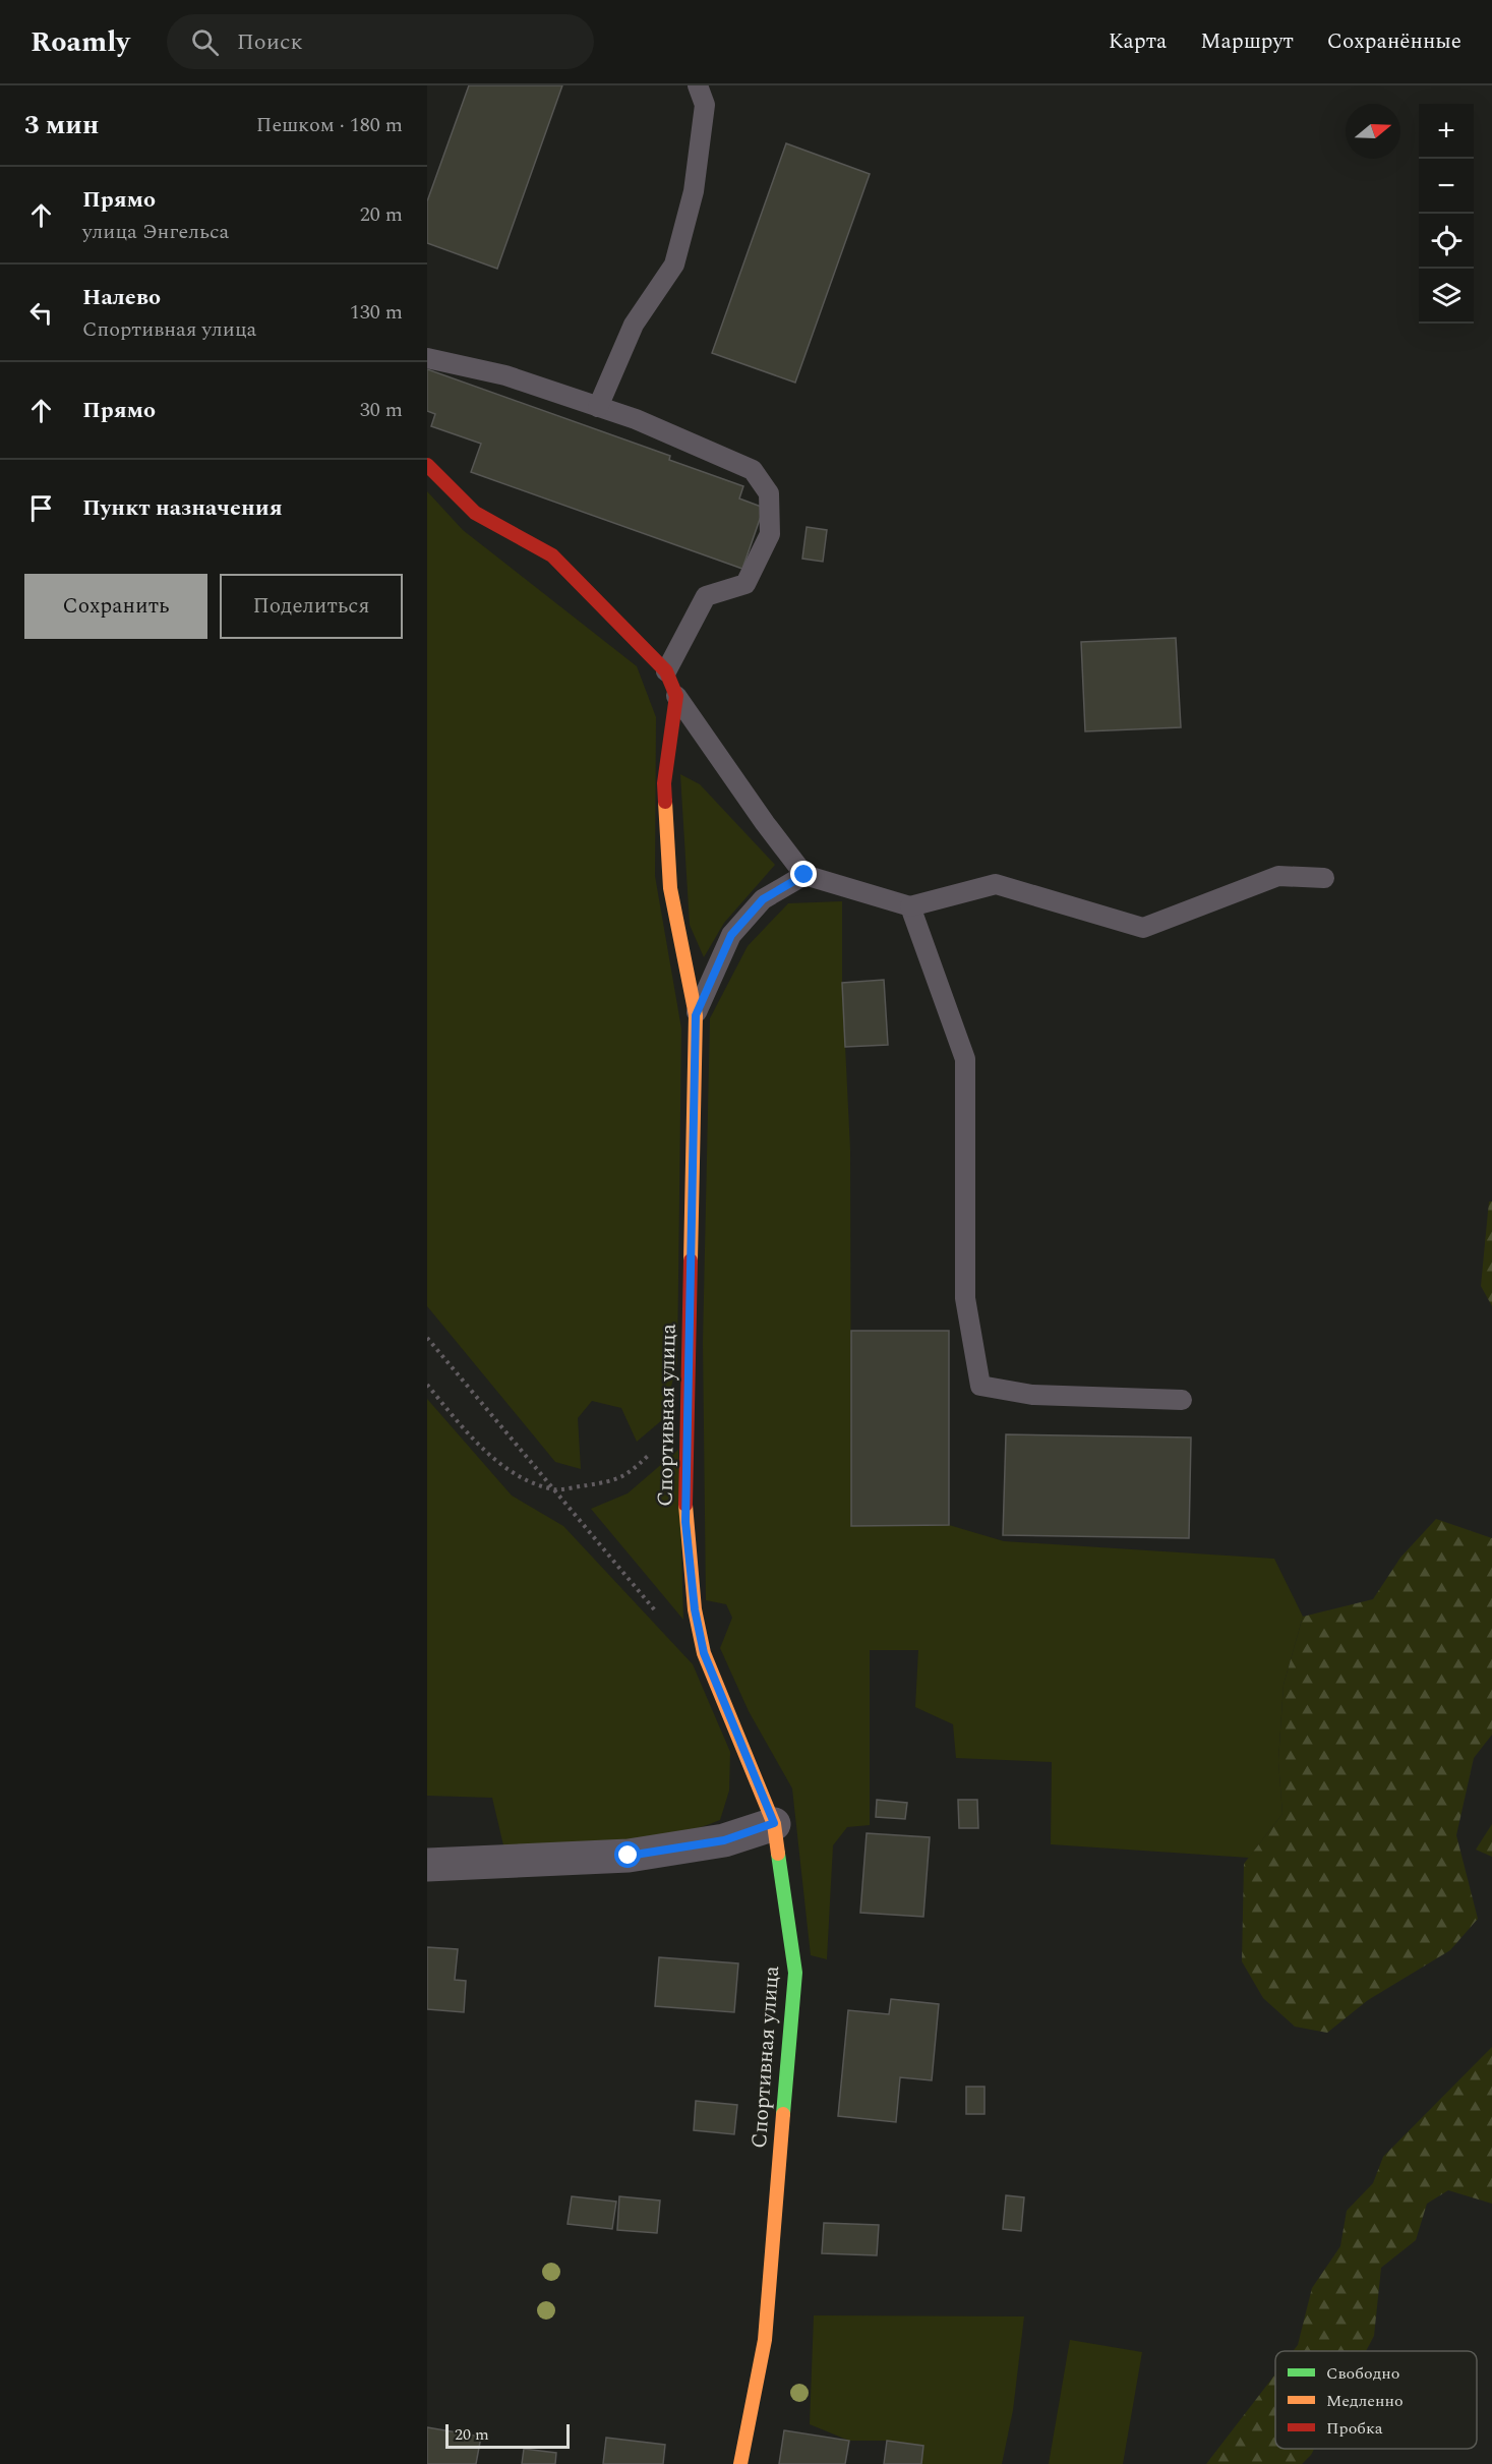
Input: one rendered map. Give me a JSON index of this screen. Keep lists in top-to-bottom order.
{
  "streets": {
    "street": ["Спортивная улица"]
  },
  "legend": ["Свободно", "Медленно", "Пробка"],
  "scale_bar": "20 m",
  "north": "right",
  "page": {
    "header": "Roamly",
    "search": "Поиск",
    "nav": ["Карта", "Маршрут", "Сохранённые"],
    "heading": ["3 мин", "Пешком · 180 m"],
    "map_buttons": ["+", "−"],
    "list": [
      ["Прямо", "улица Энгельса", "20 m"],
      ["Налево", "Спортивная улица", "130 m"],
      ["Прямо", "30 m"],
      "Пункт назначения"
    ],
    "buttons": ["Сохранить", "Поделиться"],
    "scale": "20 m"
  }
}
